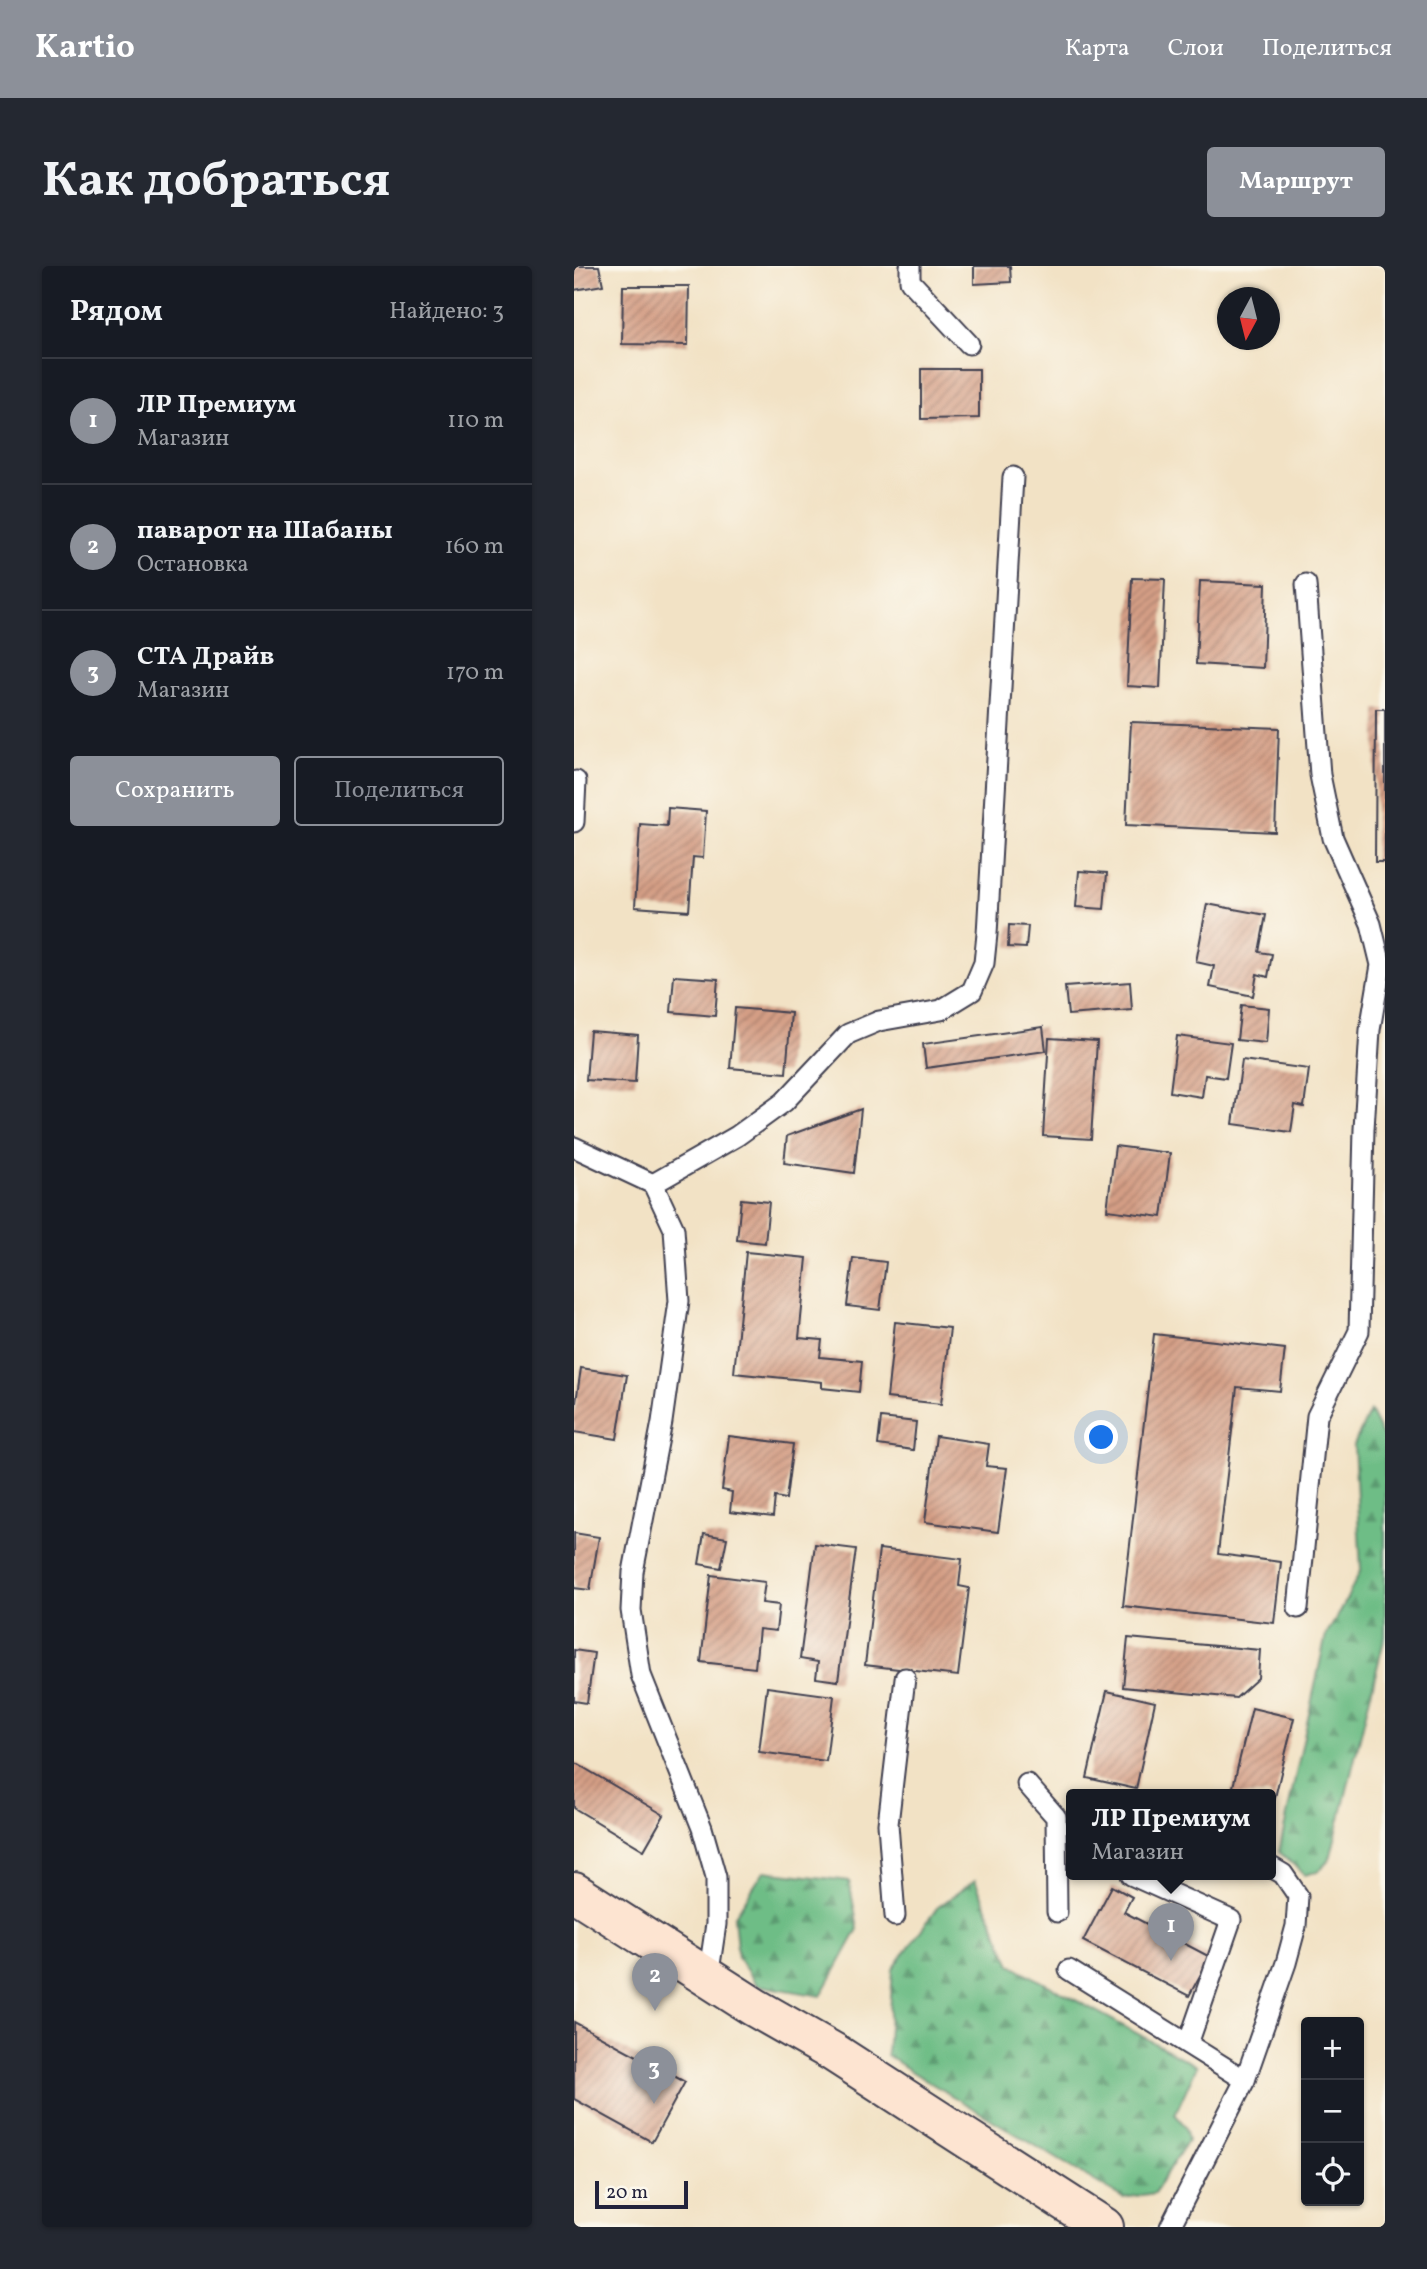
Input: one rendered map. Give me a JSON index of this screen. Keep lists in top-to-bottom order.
{
  "scale_bar": "20 m",
  "north": "bottom",
  "page": {
    "header": "Kartio",
    "nav": ["Карта", "Слои", "Поделиться"],
    "buttons": [
      "Маршрут",
      ["Сохранить", "Поделиться"]
    ],
    "title": "Как добраться",
    "heading": ["Рядом", "Найдено: 3"],
    "list": [
      {
        "mark": "1",
        "name": "ЛР Премиум",
        "note": "Магазин",
        "value": "110 m"
      },
      {
        "mark": "2",
        "name": "паварот на Шабаны",
        "note": "Остановка",
        "value": "160 m"
      },
      {
        "mark": "3",
        "name": "СТА Драйв",
        "note": "Магазин",
        "value": "170 m"
      }
    ],
    "popup": ["ЛР Премиум", "Магазин"],
    "pins": ["1", "2", "3"],
    "map_buttons": ["+", "−"],
    "scale": "20 m"
  }
}
